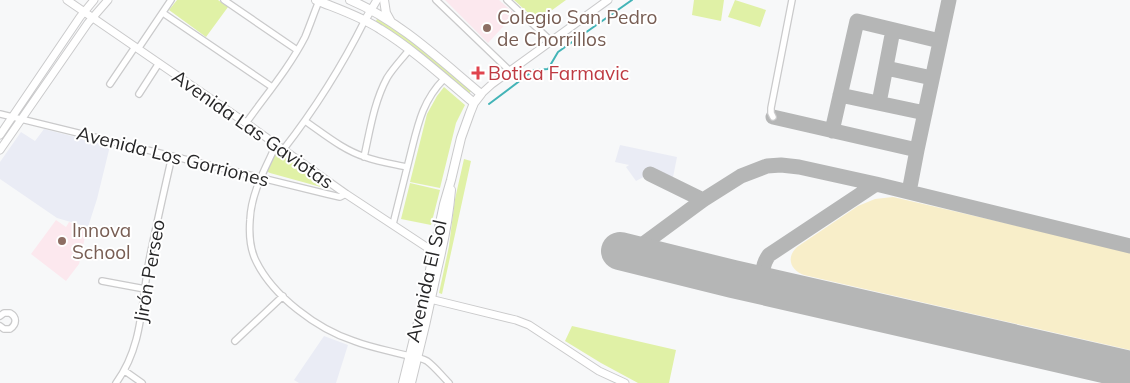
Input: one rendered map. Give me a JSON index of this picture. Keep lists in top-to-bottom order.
{
  "streets": {
    "main road": ["Avenida El Sol"],
    "street": ["Avenida Las Gaviotas", "Avenida Los Gorriones", "Jirón Perseo"]
  },
  "crossings": [
    ["Avenida Las Gaviotas", "Avenida Los Gorriones"],
    ["Avenida Las Gaviotas", "Avenida El Sol"],
    ["Avenida Los Gorriones", "Jirón Perseo"]
  ],
  "places": {
    "other": ["Colegio San Pedro de Chorrillos", "Innova School"],
    "health": ["Botica Farmavic"]
  }
}
